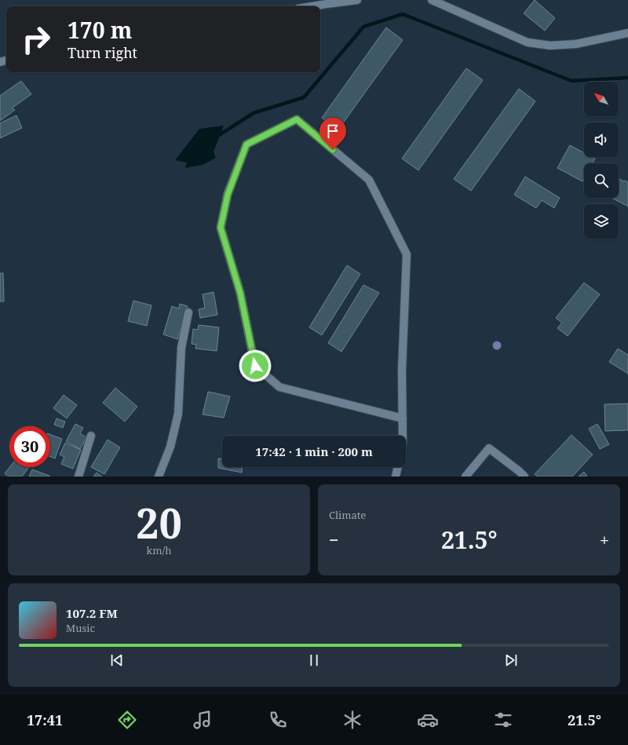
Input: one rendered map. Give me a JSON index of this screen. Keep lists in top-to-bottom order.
{
  "north": "top left",
  "page": {
    "turn": ["170 m", "Turn right"],
    "limit": "30",
    "trip": "17:42 · 1 min · 200 m",
    "tile": [
      ["20", "km/h"],
      "Climate"
    ],
    "heat": ["−", "21.5°", "+"],
    "song": ["107.2 FM", "Music"],
    "tabs": ["17:41", "21.5°"]
  }
}
